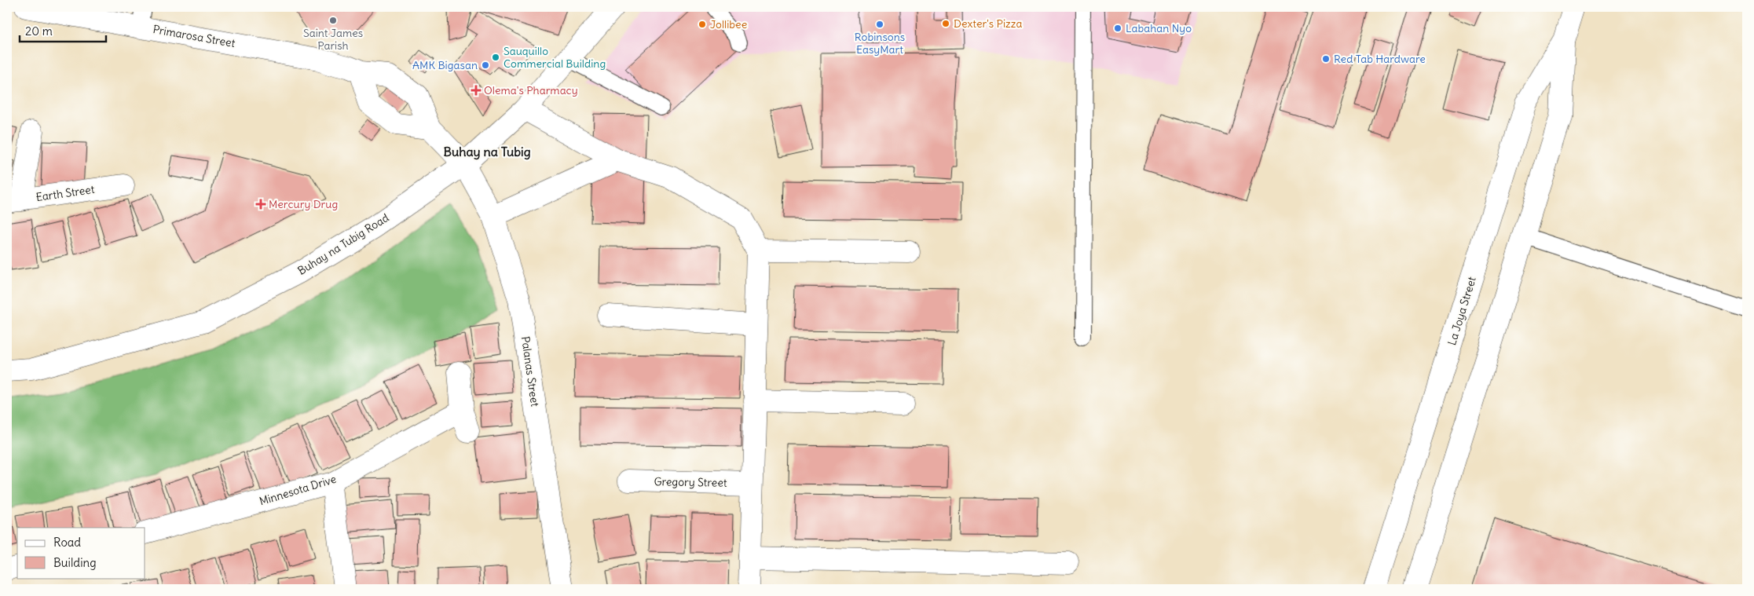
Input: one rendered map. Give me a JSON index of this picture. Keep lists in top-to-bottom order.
{
  "streets": {
    "street": [
      "Primarosa Street",
      "Earth Street",
      "Buhay na Tubig Road",
      "La Joya Street",
      "Palanas Street",
      "Gregory Street",
      "Minnesota Drive"
    ]
  },
  "crossings": [
    ["Primarosa Street", "Buhay na Tubig Road"],
    ["Primarosa Street", "Palanas Street"],
    ["Buhay na Tubig Road", "Palanas Street"]
  ],
  "districts": ["Buhay na Tubig"],
  "places": {
    "other": [
      "Saint James Parish",
      "Dexter's Pizza",
      "Jollibee",
      "Robinsons EasyMart",
      "Labahan Nyo",
      "Sauquillo Commercial Building",
      "Red Tab Hardware",
      "AMK Bigasan"
    ],
    "health": ["Olema's Pharmacy", "Mercury Drug"]
  },
  "legend": ["Road", "Building"],
  "scale_bar": "20 m"
}
